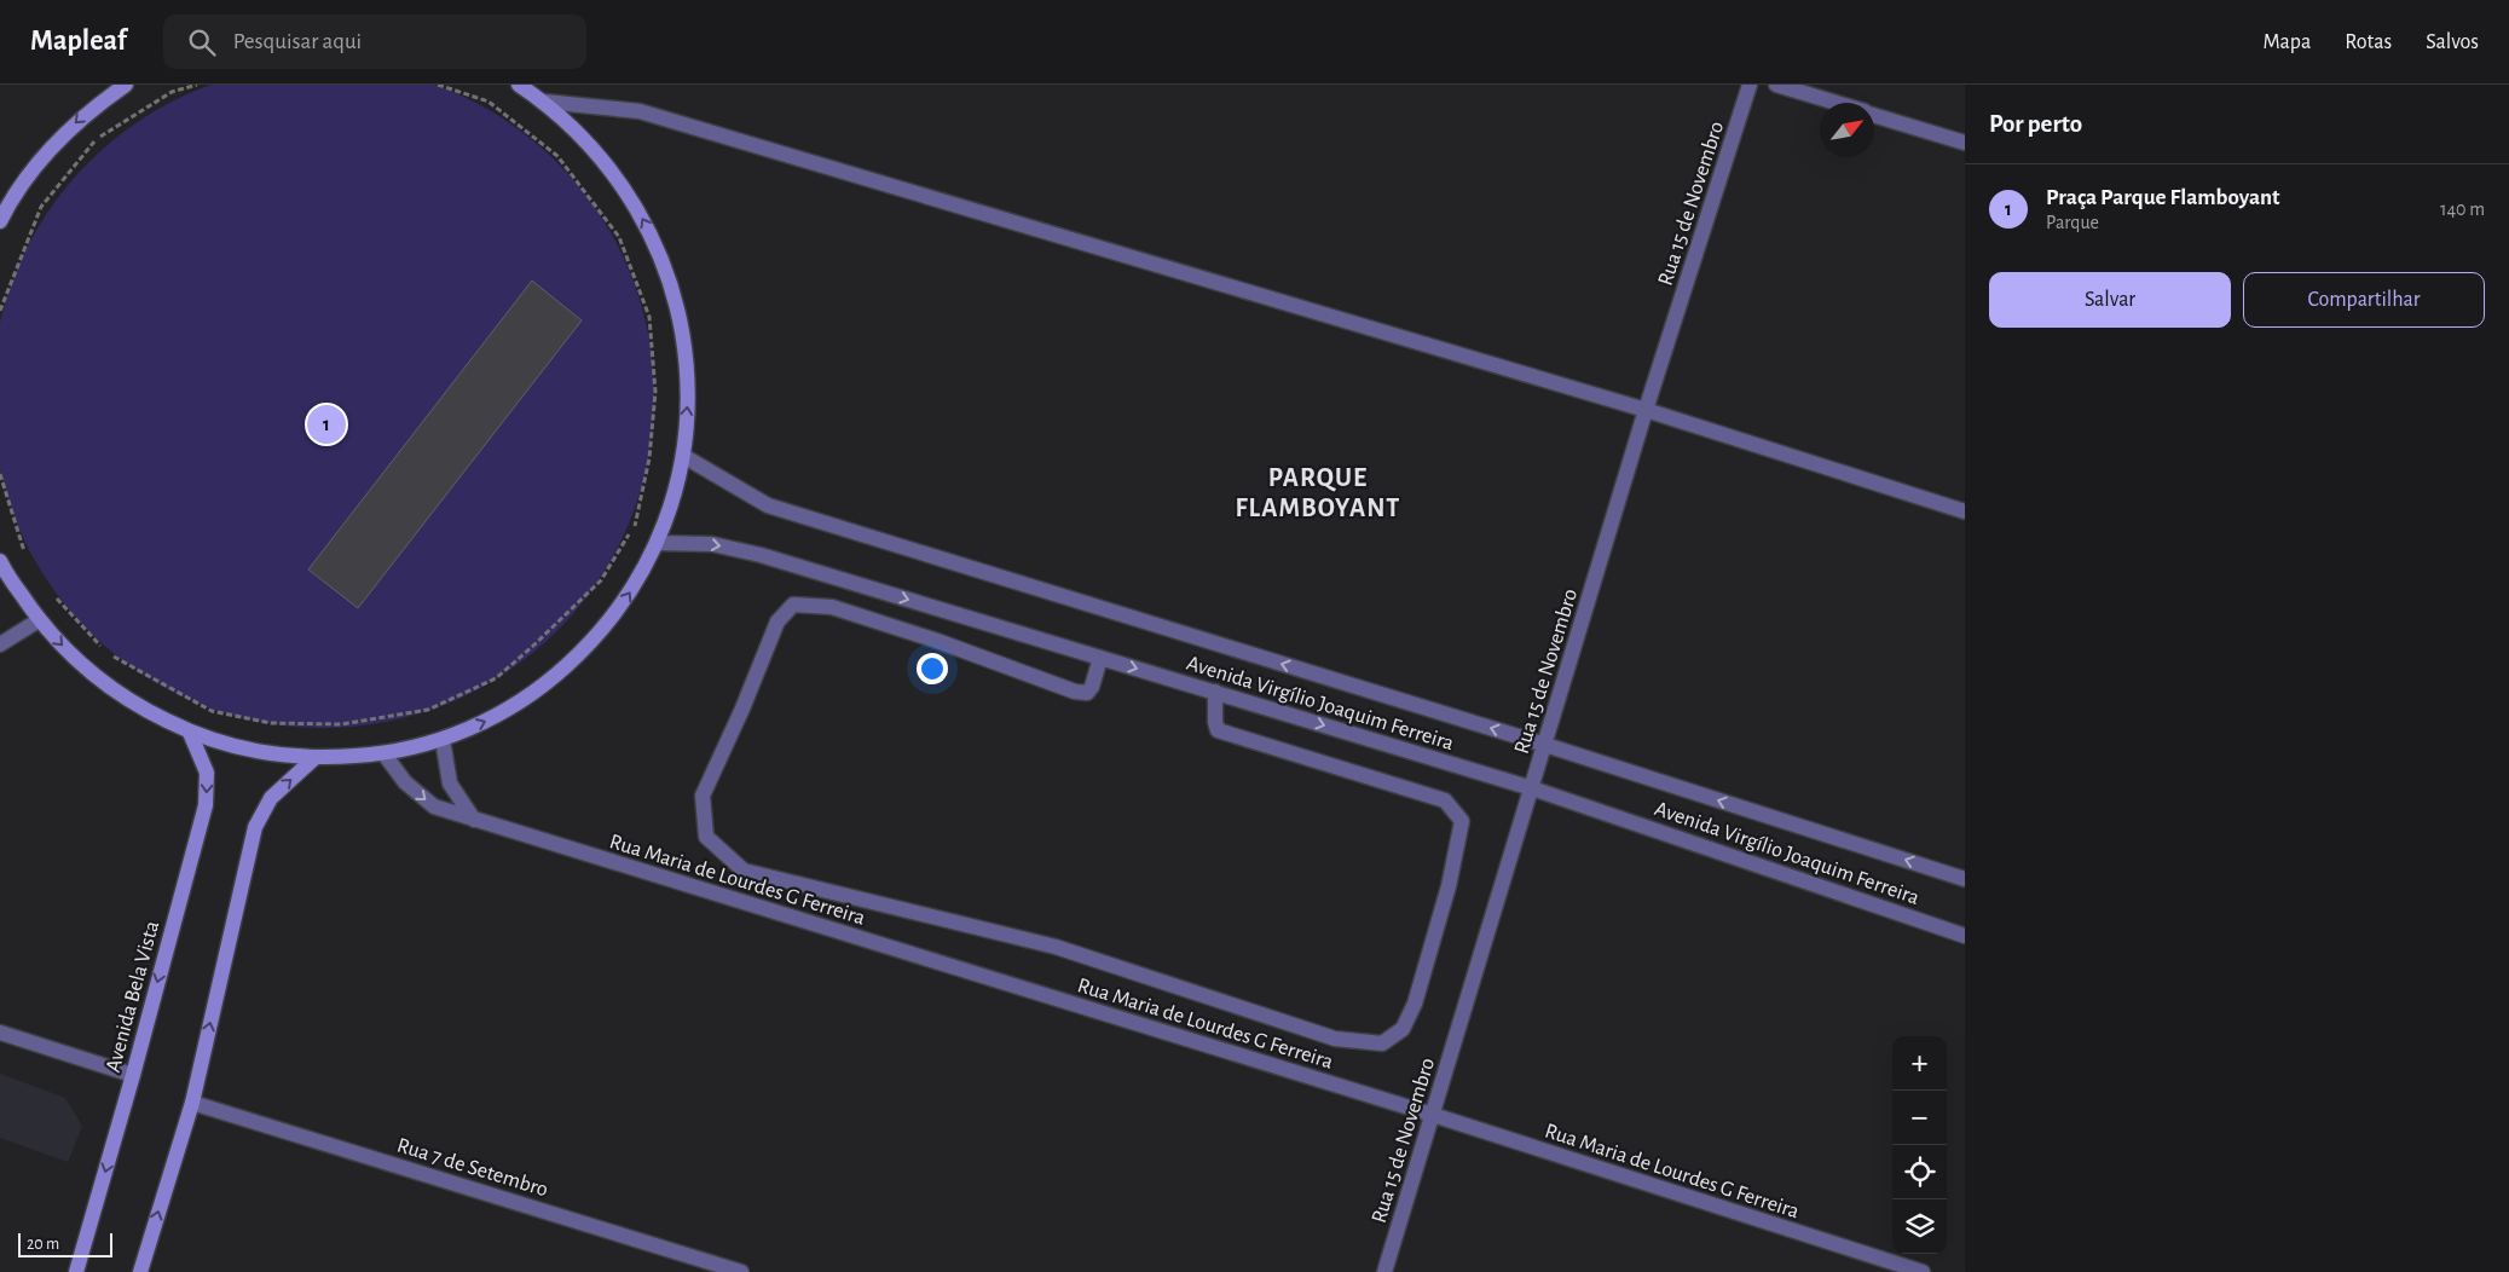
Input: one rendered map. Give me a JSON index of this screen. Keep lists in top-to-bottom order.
{
  "streets": {
    "main road": ["Avenida Bela Vista"],
    "street": [
      "Rua 15 de Novembro",
      "Avenida Virgílio Joaquim Ferreira",
      "Rua Maria de Lourdes G Ferreira",
      "Rua 7 de Setembro"
    ]
  },
  "crossings": [
    ["Rua 15 de Novembro", "Avenida Virgílio Joaquim Ferreira"],
    ["Rua 15 de Novembro", "Rua Maria de Lourdes G Ferreira"]
  ],
  "districts": ["PARQUE FLAMBOYANT"],
  "scale_bar": "20 m",
  "north": "top right",
  "page": {
    "header": "Mapleaf",
    "search": "Pesquisar aqui",
    "nav": ["Mapa", "Rotas", "Salvos"],
    "heading": "Por perto",
    "list": [
      {
        "mark": "1",
        "name": "Praça Parque Flamboyant",
        "note": "Parque",
        "value": "140 m"
      }
    ],
    "buttons": ["Salvar", "Compartilhar"],
    "pins": "1",
    "map_buttons": ["+", "−"],
    "scale": "20 m"
  }
}
